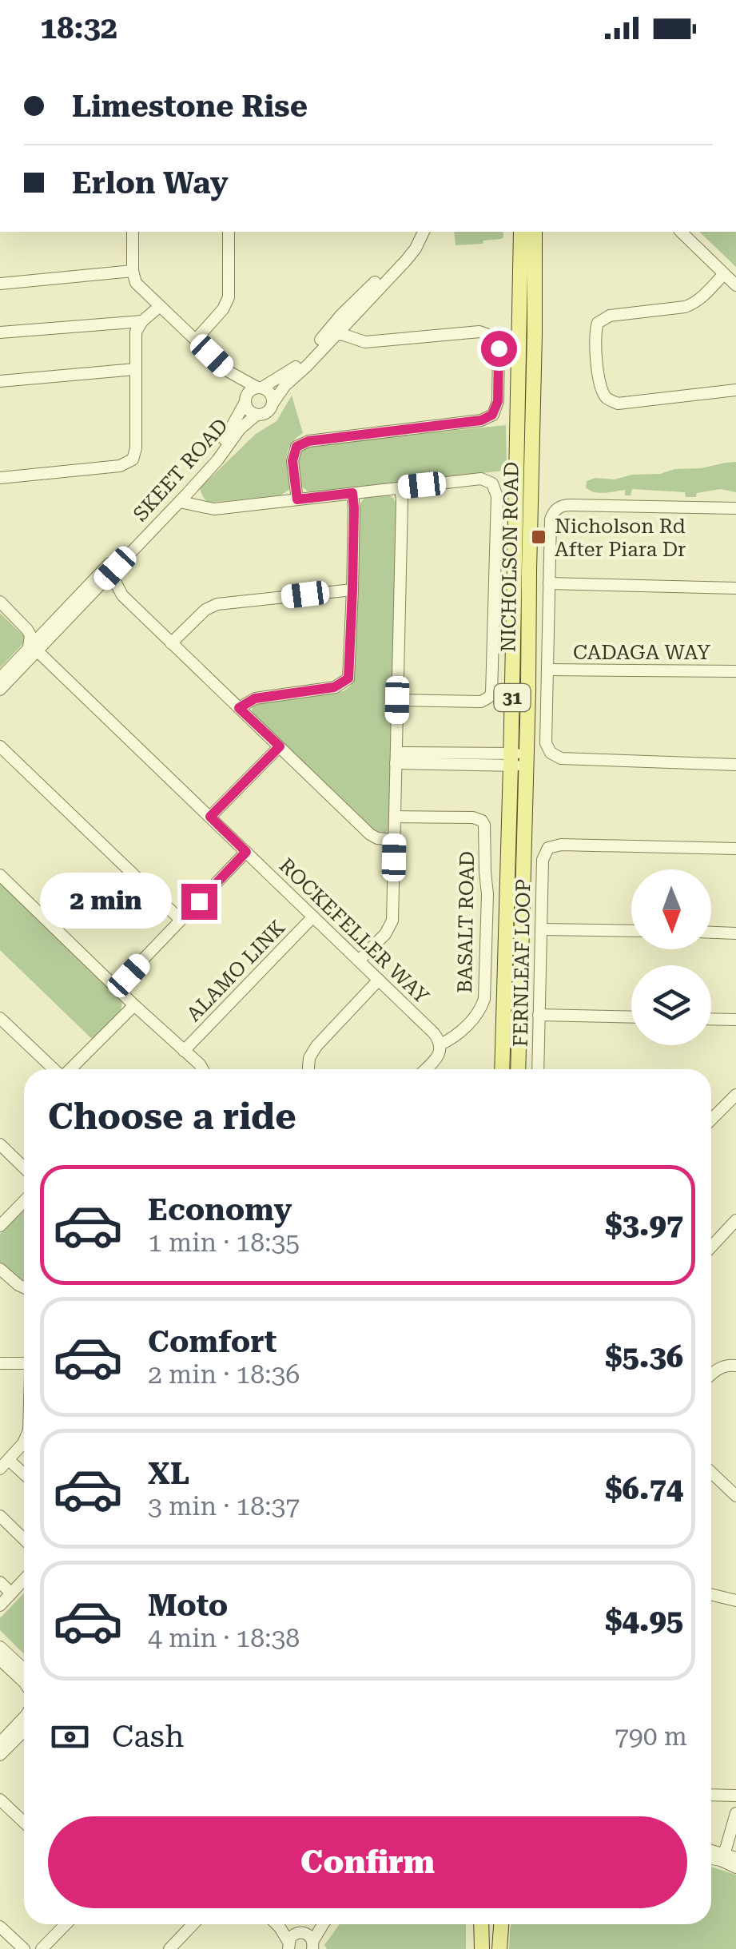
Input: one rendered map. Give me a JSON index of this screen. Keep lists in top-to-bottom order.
{
  "streets": {
    "main road": ["NICHOLSON ROAD", "31"],
    "street": [
      "SKEET ROAD",
      "CADAGA WAY",
      "BASALT ROAD",
      "ROCKEFELLER WAY",
      "FERNLEAF LOOP",
      "ALAMO LINK"
    ]
  },
  "crossings": [
    ["SKEET ROAD", "ROCKEFELLER WAY"],
    ["BASALT ROAD", "ROCKEFELLER WAY"],
    ["ROCKEFELLER WAY", "ALAMO LINK"]
  ],
  "places": {
    "transit": ["Nicholson Rd After Piara Dr"]
  },
  "north": "bottom",
  "page": {
    "status": "18:32",
    "banner": ["Limestone Rise", "Erlon Way"],
    "bubble": "2 min",
    "heading": "Choose a ride",
    "list": [
      {
        "name": "Economy",
        "note": "1 min · 18:35",
        "value": "$3.97"
      },
      {
        "name": "Comfort",
        "note": "2 min · 18:36",
        "value": "$5.36"
      },
      {
        "name": "XL",
        "note": "3 min · 18:37",
        "value": "$6.74"
      },
      {
        "name": "Moto",
        "note": "4 min · 18:38",
        "value": "$4.95"
      }
    ],
    "pay": ["Cash", "790 m"],
    "buttons": "Confirm"
  }
}
